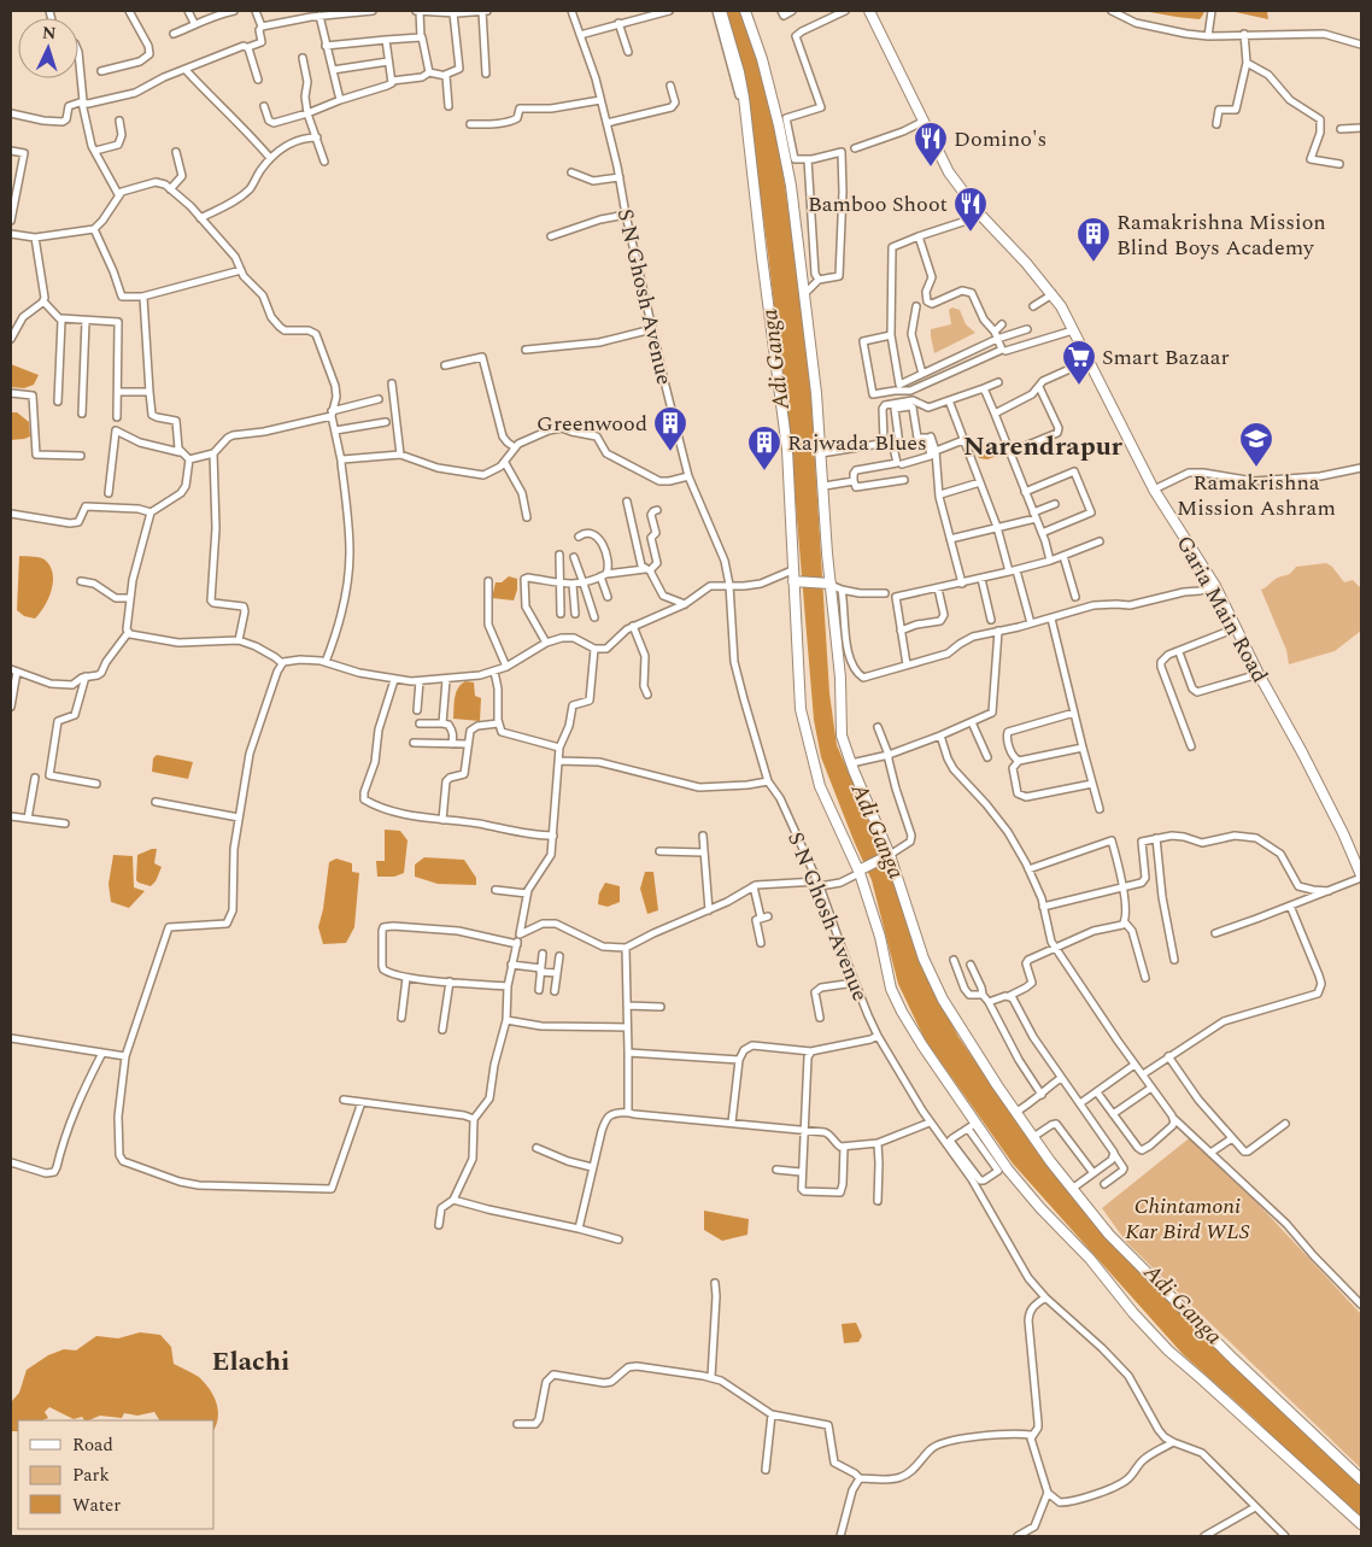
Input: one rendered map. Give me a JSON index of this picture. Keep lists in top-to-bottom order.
{
  "streets": {
    "main road": ["Garia Main Road"],
    "street": ["S N Ghosh Avenue"]
  },
  "districts": ["Narendrapur", "Elachi"],
  "water": ["Adi Ganga"],
  "parks": ["Chintamoni Kar Bird WLS"],
  "places": {
    "restaurant": ["Domino's", "Bamboo Shoot"],
    "building": ["Ramakrishna Mission Blind Boys Academy", "Greenwood", "Rajwada Blues"],
    "supermarket": ["Smart Bazaar"],
    "school or university": ["Ramakrishna Mission Ashram"]
  },
  "legend": ["Road", "Park", "Water"],
  "north": "top"
}
